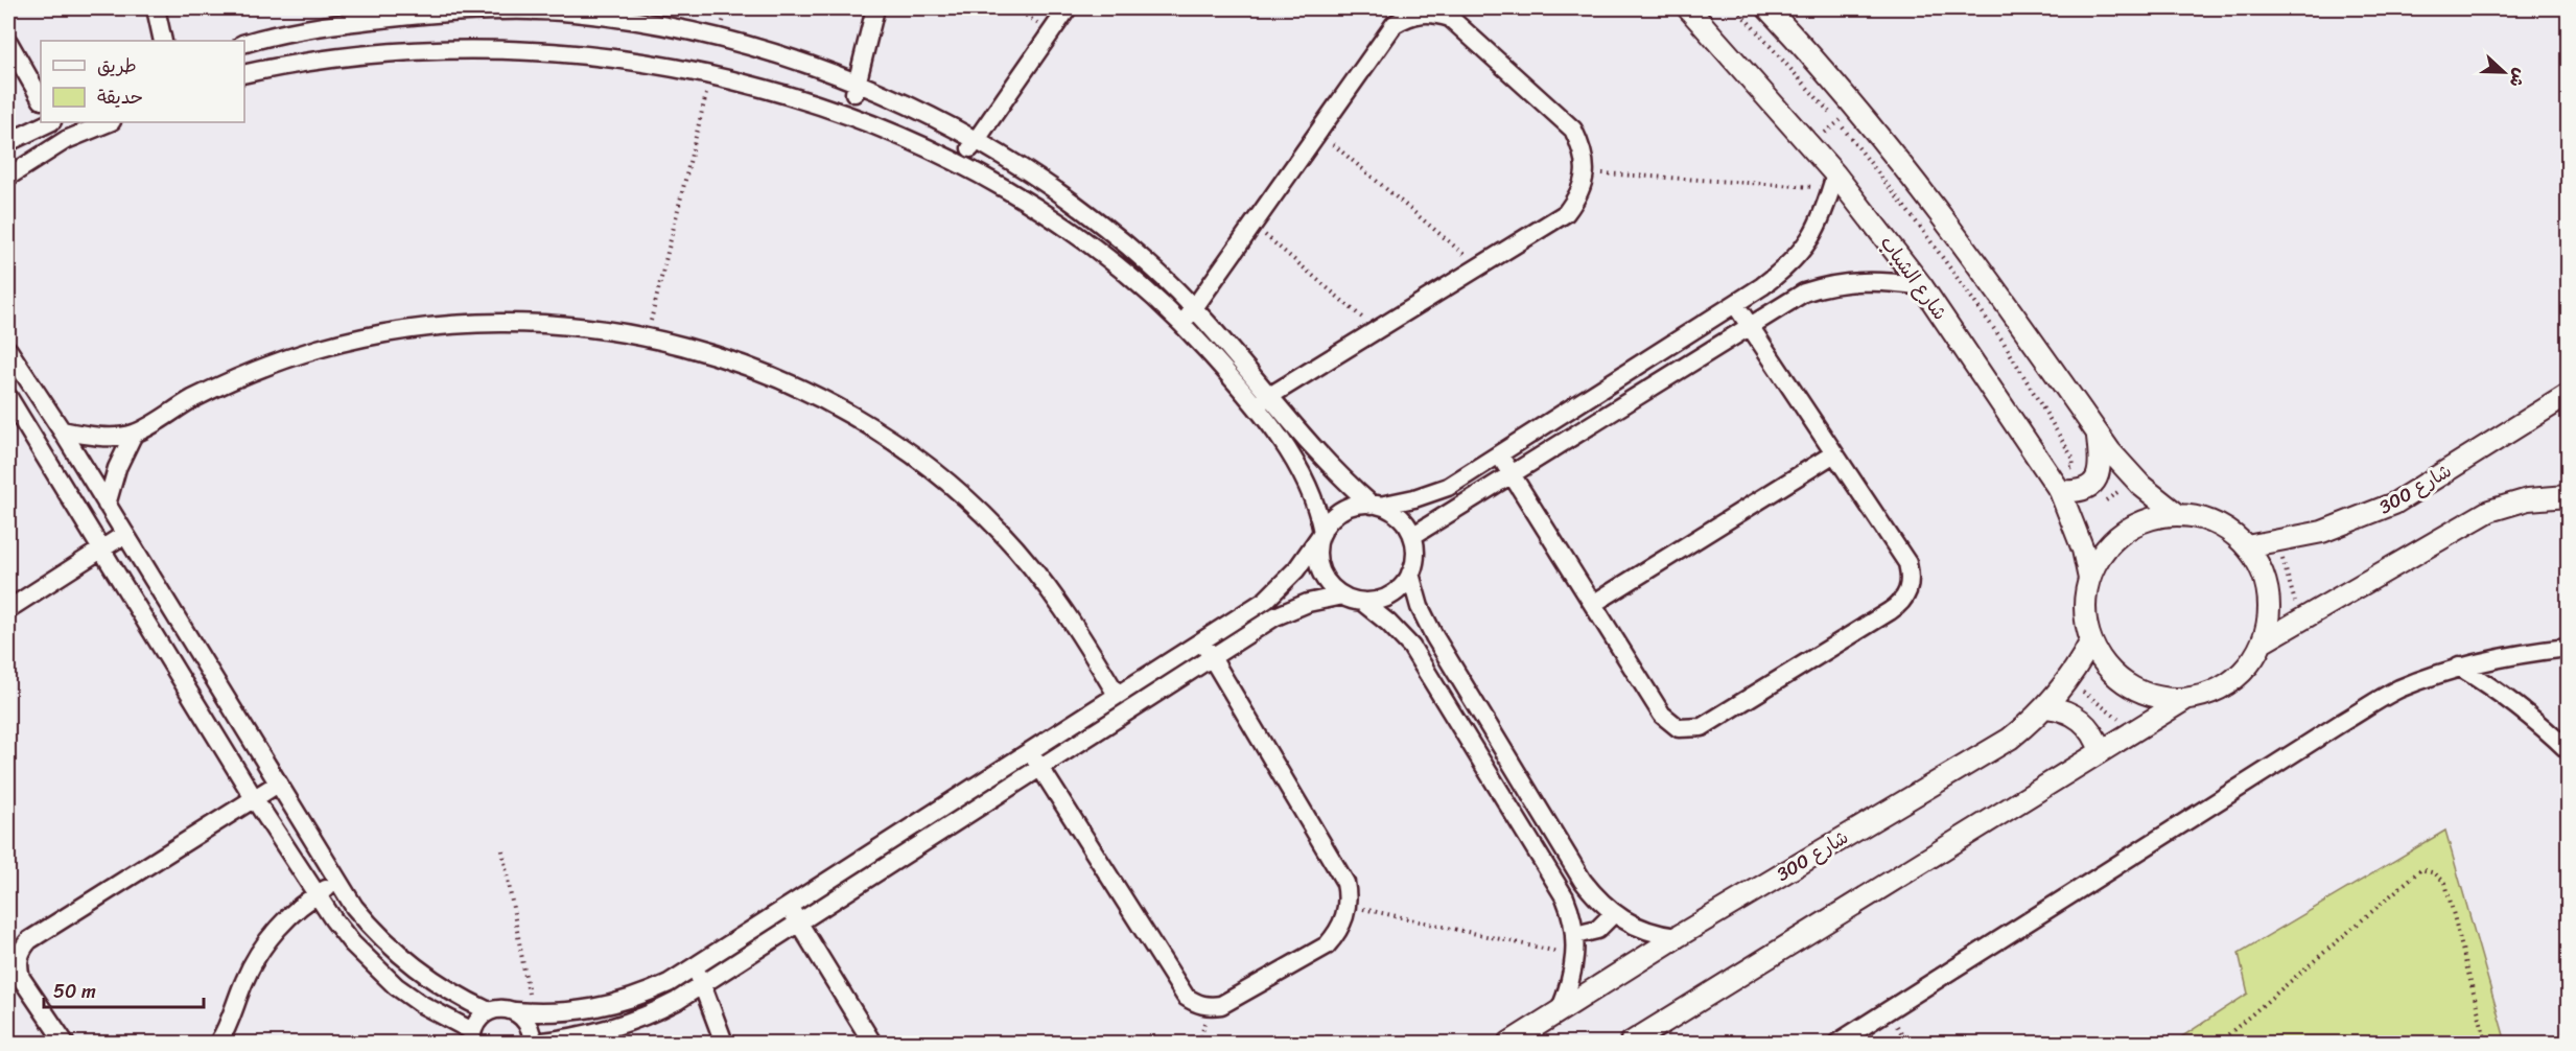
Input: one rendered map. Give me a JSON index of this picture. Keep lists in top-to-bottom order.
{
  "streets": {
    "street": ["شارع الشباب", "شارع 300"]
  },
  "crossings": [
    ["شارع الشباب", "شارع 300"]
  ],
  "legend": ["طريق", "حديقة"],
  "scale_bar": "50 m",
  "north": "right"
}
